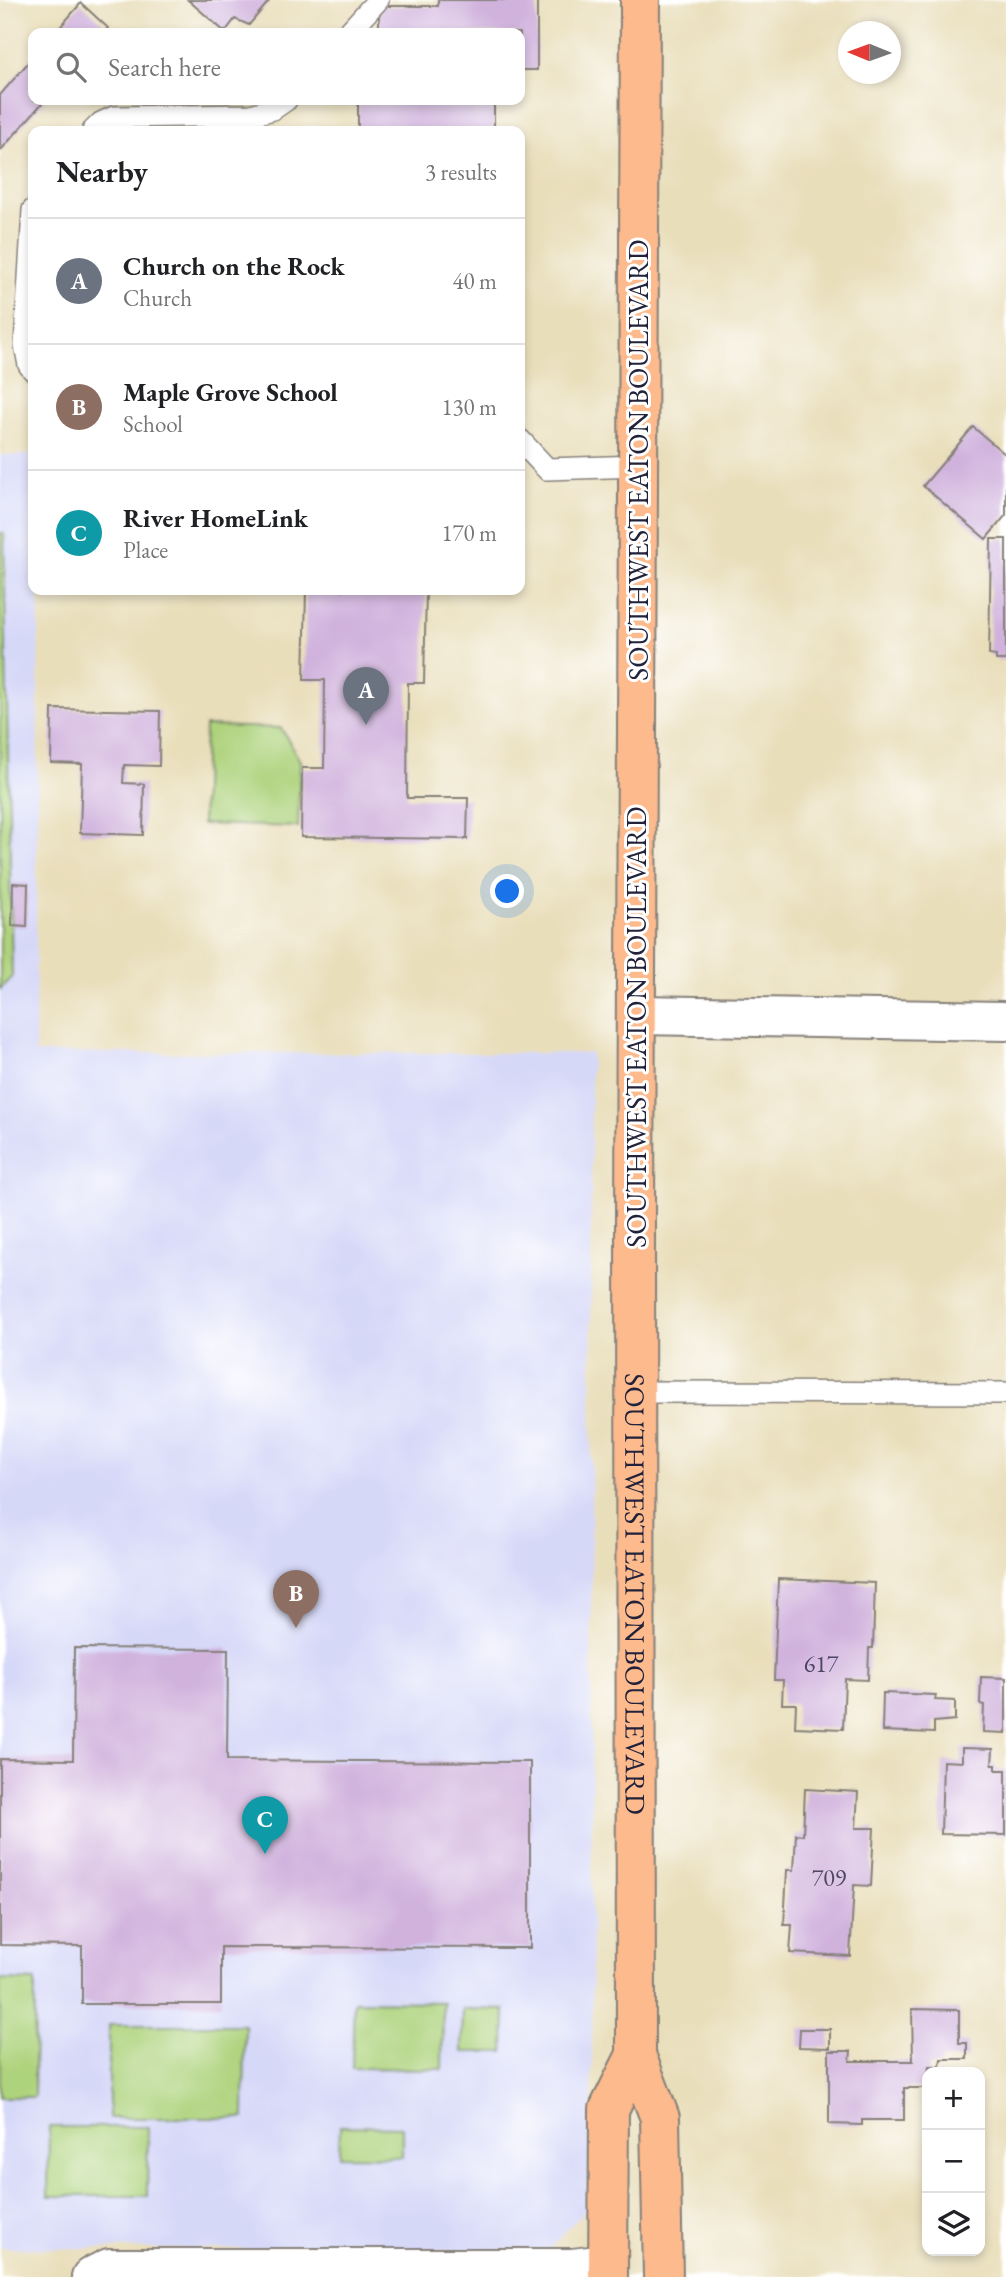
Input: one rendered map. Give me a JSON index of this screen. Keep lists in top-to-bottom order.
{
  "streets": {
    "main road": ["SOUTHWEST EATON BOULEVARD"]
  },
  "house_numbers": ["617", "709"],
  "north": "left",
  "page": {
    "search": "Search here",
    "heading": ["Nearby", "3 results"],
    "list": [
      {
        "mark": "A",
        "name": "Church on the Rock",
        "note": "Church",
        "value": "40 m"
      },
      {
        "mark": "B",
        "name": "Maple Grove School",
        "note": "School",
        "value": "130 m"
      },
      {
        "mark": "C",
        "name": "River HomeLink",
        "note": "Place",
        "value": "170 m"
      }
    ],
    "pins": ["A", "B", "C"],
    "map_buttons": ["+", "−"]
  }
}
